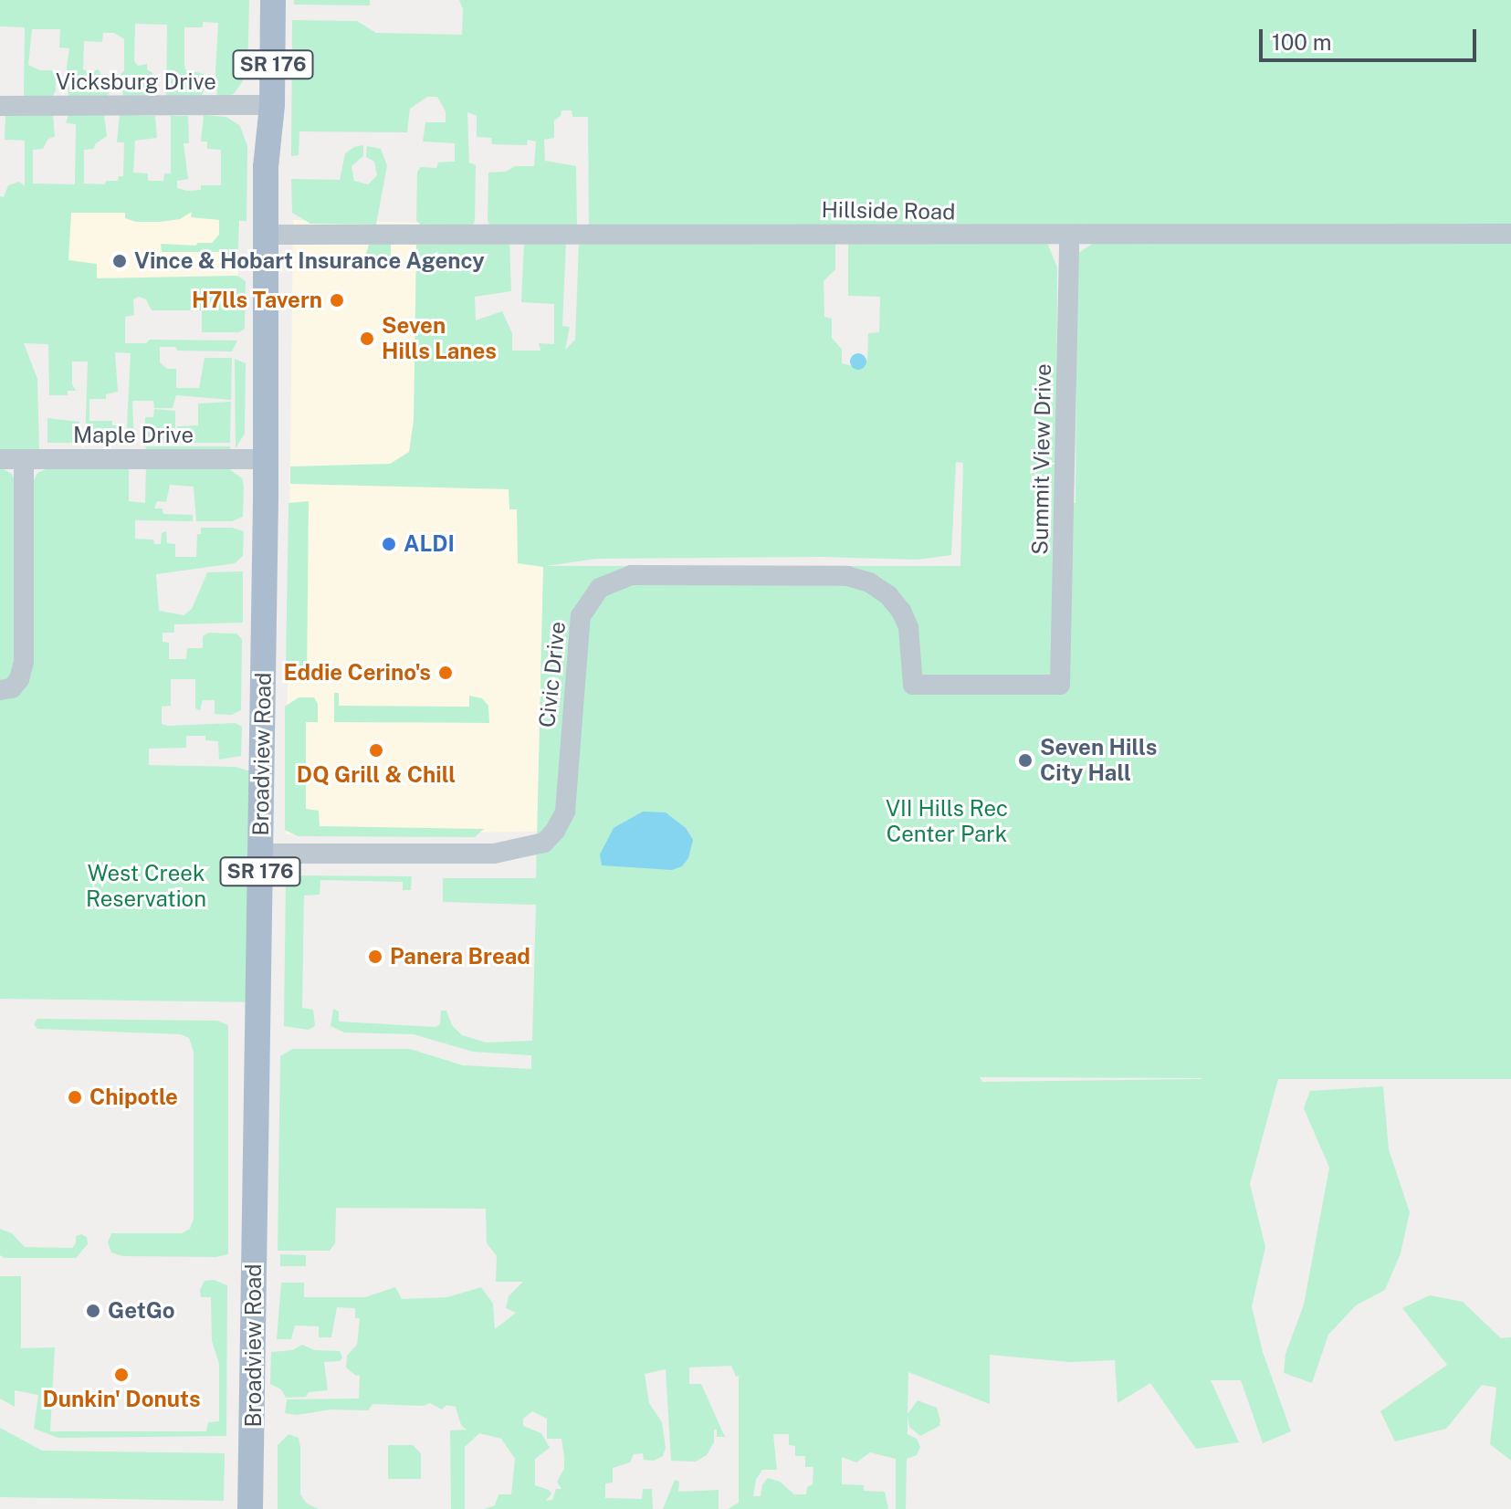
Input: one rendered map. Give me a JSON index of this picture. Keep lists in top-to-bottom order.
{
  "streets": {
    "main road": ["SR 176", "Broadview Road"],
    "street": [
      "Vicksburg Drive",
      "Hillside Road",
      "Maple Drive",
      "Summit View Drive",
      "Civic Drive"
    ]
  },
  "crossings": [
    ["Vicksburg Drive", "Broadview Road"],
    ["Hillside Road", "Summit View Drive"],
    ["Hillside Road", "Broadview Road"],
    ["Maple Drive", "Broadview Road"],
    ["Summit View Drive", "Civic Drive"],
    ["Civic Drive", "Broadview Road"]
  ],
  "parks": ["VII Hills Rec Center Park", "West Creek Reservation"],
  "places": [
    "Vince & Hobart Insurance Agency",
    "H7lls Tavern",
    "Seven Hills Lanes",
    "ALDI",
    "Eddie Cerino's",
    "DQ Grill & Chill",
    "Seven Hills City Hall",
    "Panera Bread",
    "Chipotle",
    "GetGo",
    "Dunkin' Donuts"
  ],
  "scale_bar": "100 m"
}
